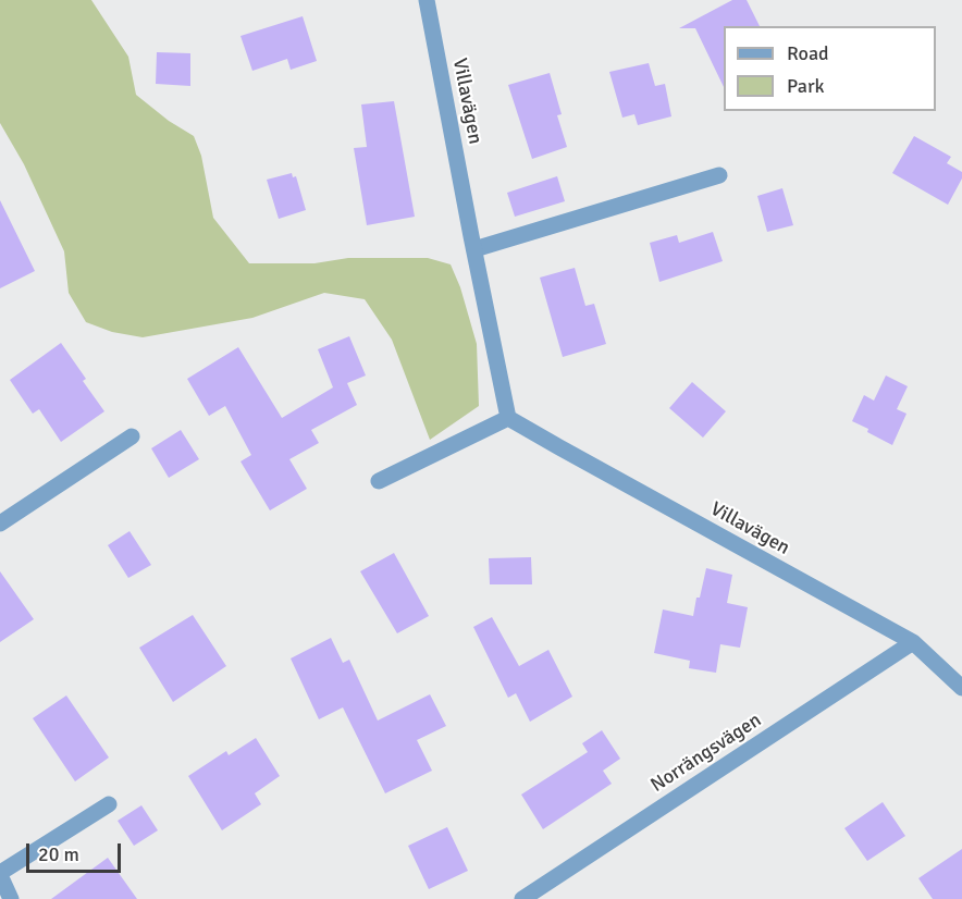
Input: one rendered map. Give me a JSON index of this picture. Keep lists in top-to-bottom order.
{
  "streets": {
    "street": ["Villavägen", "Norrängsvägen"]
  },
  "crossings": [
    ["Villavägen", "Norrängsvägen"]
  ],
  "legend": ["Road", "Park"],
  "scale_bar": "20 m"
}
